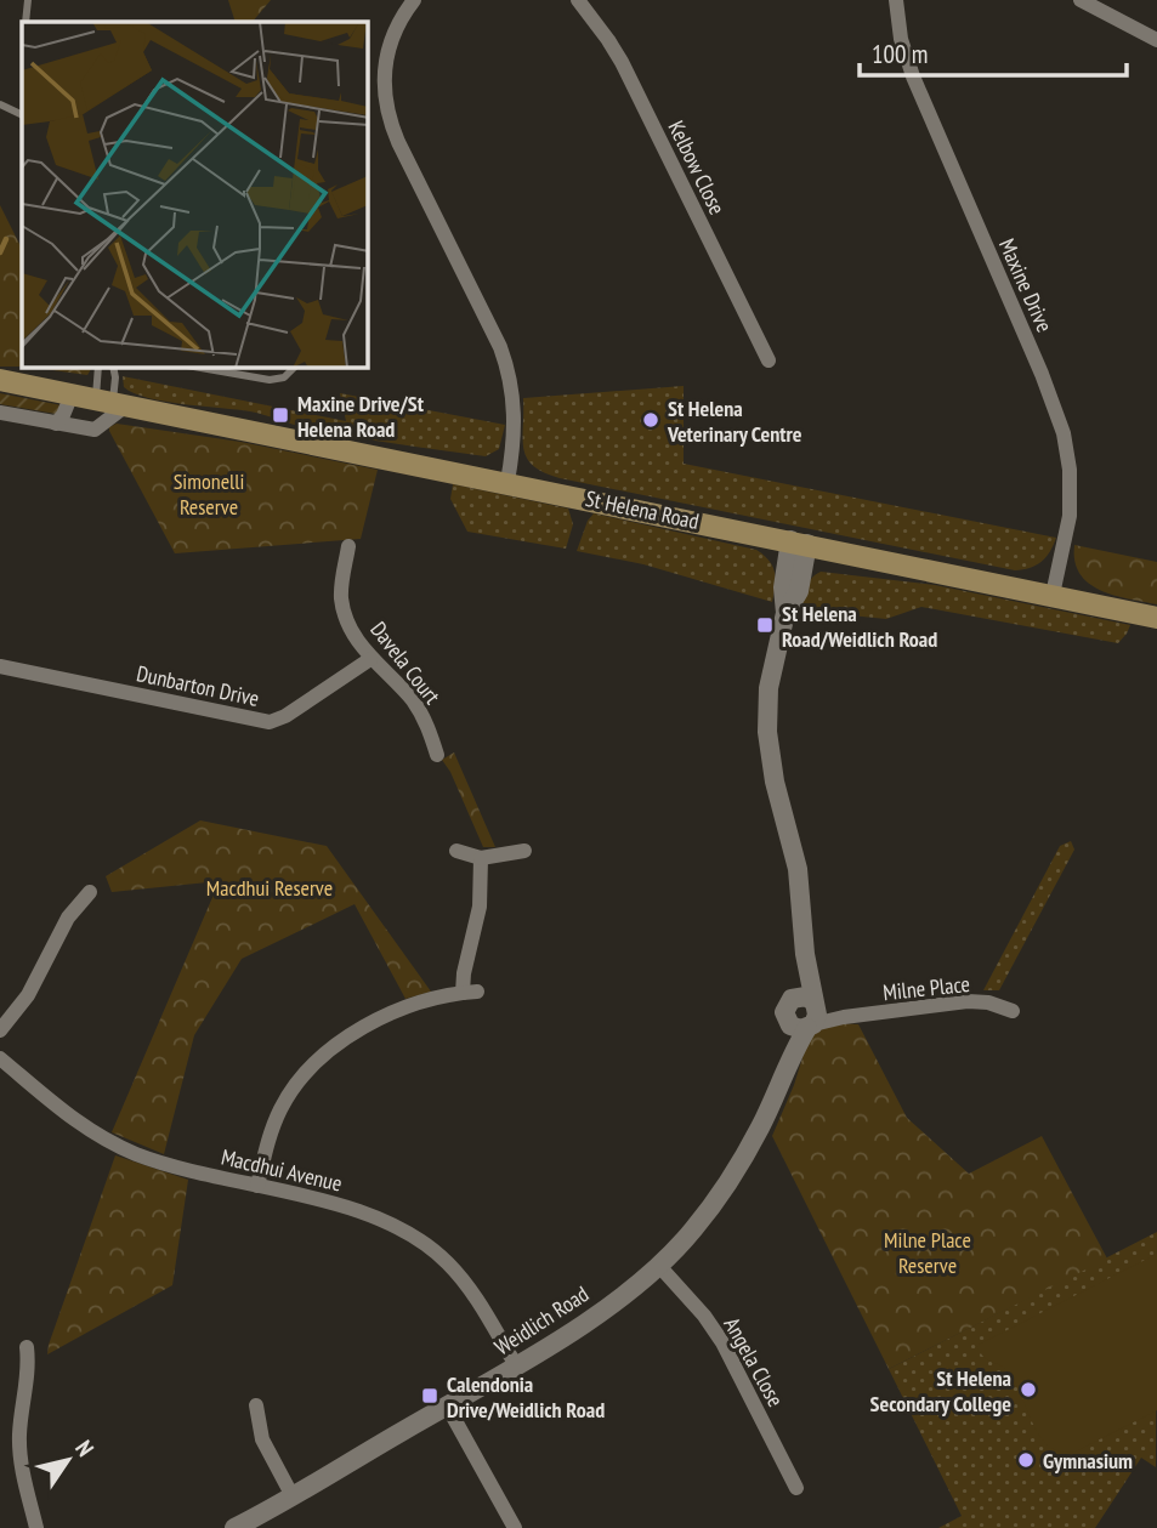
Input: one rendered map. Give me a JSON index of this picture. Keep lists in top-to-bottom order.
{
  "streets": {
    "main road": ["St Helena Road"],
    "street": [
      "Kelbow Close",
      "Maxine Drive",
      "Davela Court",
      "Dunbarton Drive",
      "Milne Place",
      "Macdhui Avenue",
      "Weidlich Road",
      "Angela Close"
    ]
  },
  "crossings": [
    ["Maxine Drive", "St Helena Road"],
    ["Davela Court", "Dunbarton Drive"],
    ["Milne Place", "Weidlich Road"],
    ["Macdhui Avenue", "Weidlich Road"],
    ["Weidlich Road", "Angela Close"]
  ],
  "parks": ["Simonelli Reserve", "Macdhui Reserve", "Milne Place Reserve"],
  "places": {
    "transit": ["Maxine Drive/St Helena Road", "St Helena Road/Weidlich Road", "Calendonia Drive/Weidlich Road"],
    "other": ["St Helena Veterinary Centre", "St Helena Secondary College", "Gymnasium"]
  },
  "scale_bar": "100 m",
  "north": "top right"
}
